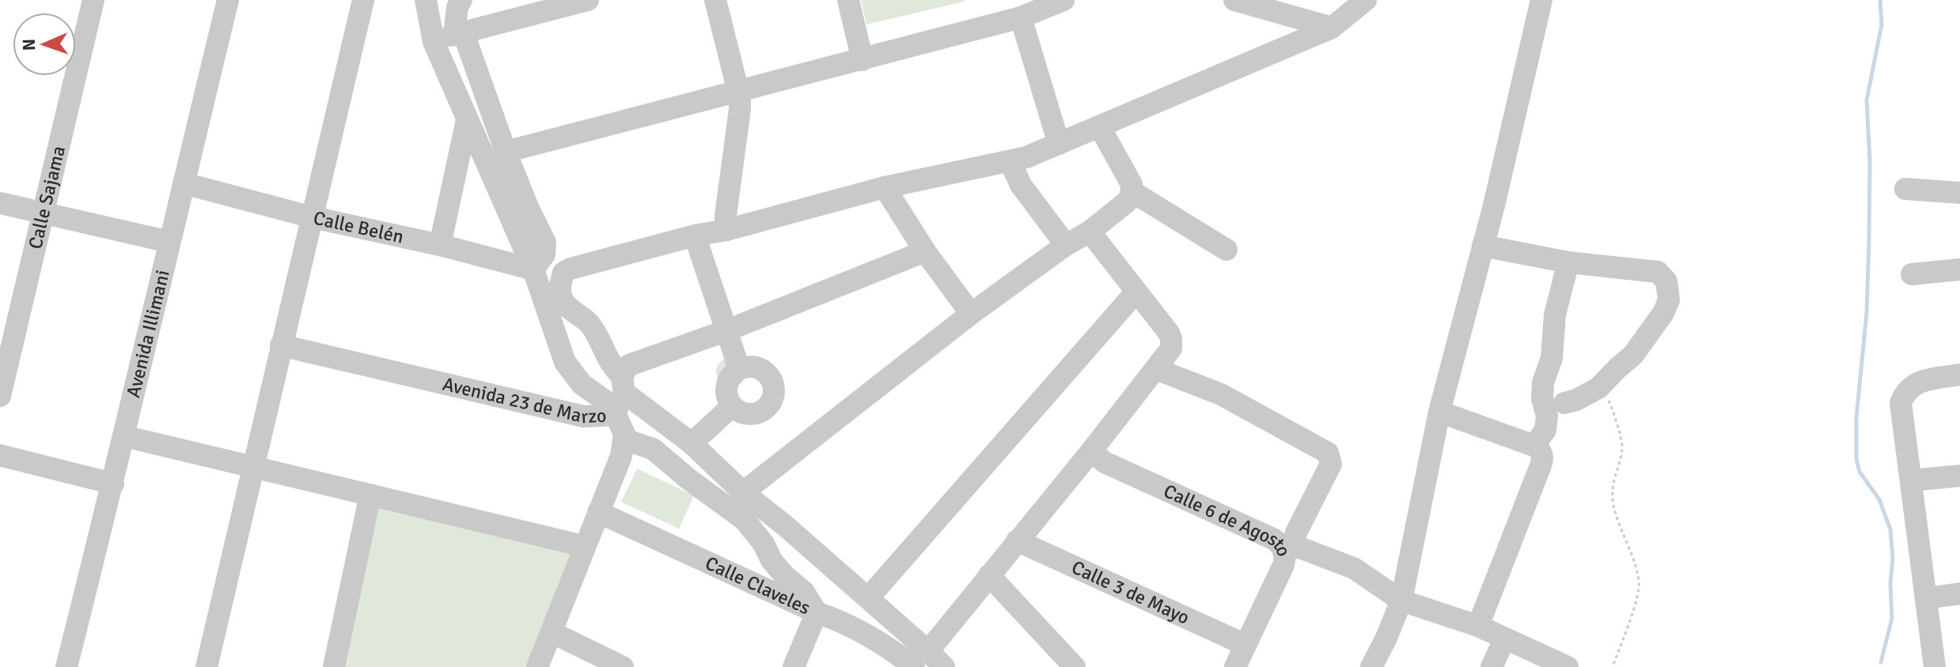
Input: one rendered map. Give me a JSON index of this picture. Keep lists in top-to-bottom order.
{
  "streets": {
    "street": [
      "Calle Sajama",
      "Calle Belén",
      "Avenida Illimani",
      "Avenida 23 de Marzo",
      "Calle 6 de Agosto",
      "Calle Claveles",
      "Calle 3 de Mayo"
    ]
  },
  "crossings": [
    ["Calle Belén", "Avenida Illimani"],
    ["Avenida 23 de Marzo", "Calle Claveles"],
    ["Calle 6 de Agosto", "Calle 3 de Mayo"]
  ],
  "north": "left"
}
